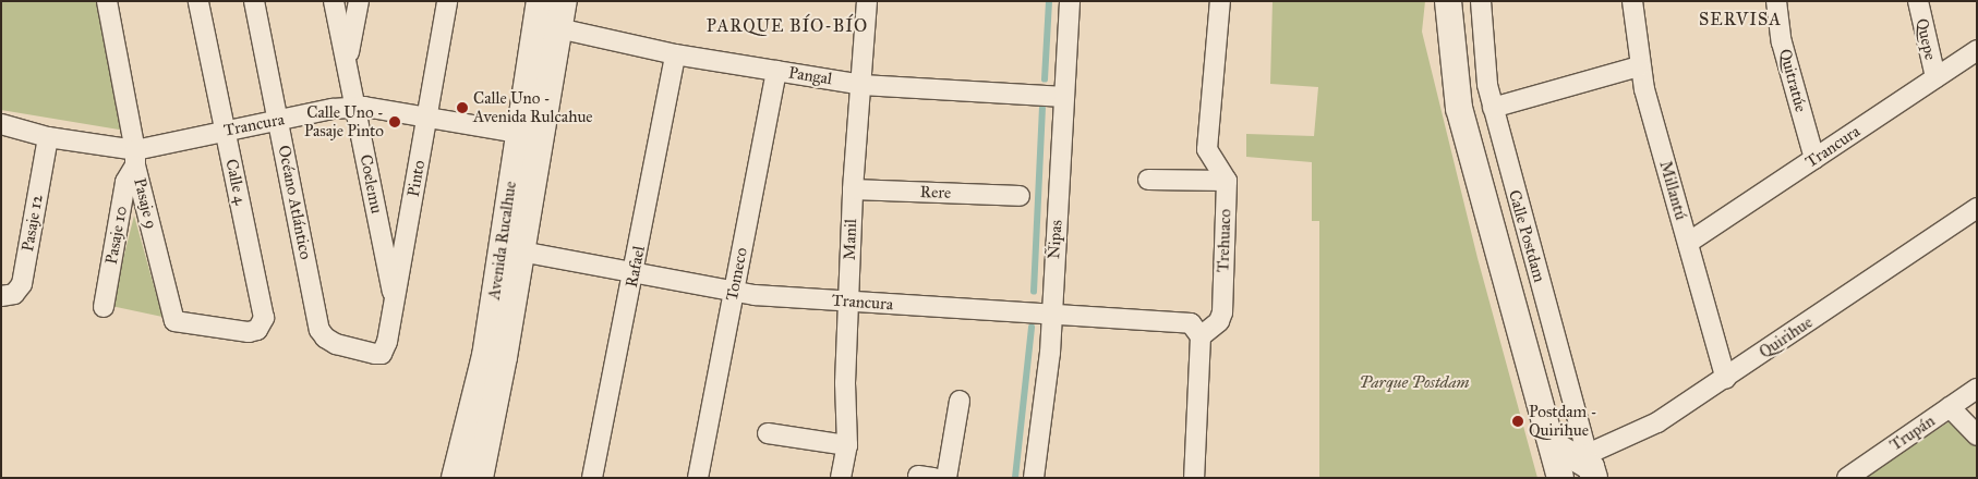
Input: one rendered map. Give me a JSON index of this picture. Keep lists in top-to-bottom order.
{
  "streets": {
    "street": [
      "Quepe",
      "Pangal",
      "Quitratúe",
      "Trancura",
      "Pinto",
      "Calle 4",
      "Coelemu",
      "Millantú",
      "Rere",
      "Océano Atlántico",
      "Pasaje 9",
      "Pasaje 12",
      "Pasaje 10",
      "Calle Postdam",
      "Manil",
      "Ñipas",
      "Avenida Rucalhue",
      "Trehuaco",
      "Rafael",
      "Tomeco",
      "Quirihue",
      "Trupán"
    ]
  },
  "crossings": [
    ["Quepe", "Trancura"],
    ["Pangal", "Manil"],
    ["Pangal", "Ñipas"],
    ["Pangal", "Avenida Rucalhue"],
    ["Pangal", "Rafael"],
    ["Pangal", "Tomeco"],
    ["Quitratúe", "Trancura"],
    ["Trancura", "Pinto"],
    ["Trancura", "Calle 4"],
    ["Trancura", "Coelemu"],
    ["Trancura", "Millantú"],
    ["Trancura", "Océano Atlántico"],
    ["Trancura", "Pasaje 9"],
    ["Trancura", "Pasaje 12"],
    ["Trancura", "Pasaje 10"],
    ["Trancura", "Manil"],
    ["Trancura", "Ñipas"],
    ["Trancura", "Avenida Rucalhue"],
    ["Trancura", "Trehuaco"],
    ["Trancura", "Rafael"],
    ["Trancura", "Tomeco"],
    ["Pinto", "Coelemu"],
    ["Pinto", "Océano Atlántico"],
    ["Calle 4", "Pasaje 9"],
    ["Millantú", "Quirihue"],
    ["Rere", "Manil"],
    ["Pasaje 9", "Pasaje 10"],
    ["Calle Postdam", "Quirihue"]
  ],
  "districts": ["SERVISA", "PARQUE BÍO-BÍO"],
  "parks": ["Parque Postdam"],
  "places": ["Calle Uno - Avenida Rulcahue", "Calle Uno - Pasaje Pinto", "Postdam - Quirihue"]
}
